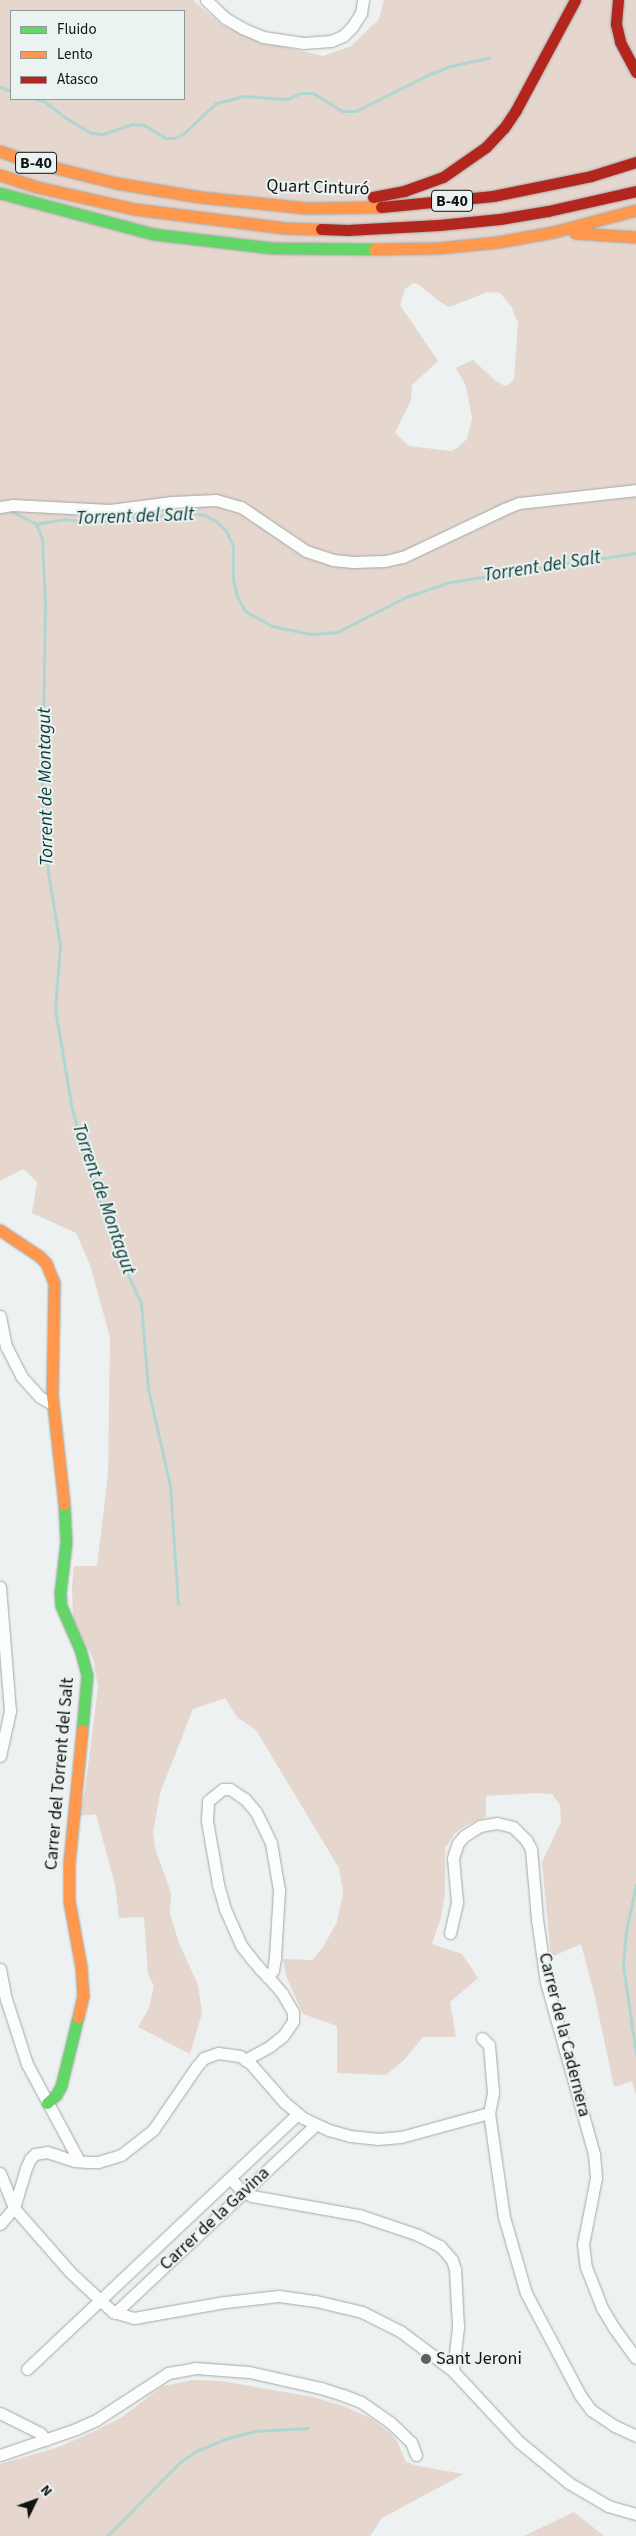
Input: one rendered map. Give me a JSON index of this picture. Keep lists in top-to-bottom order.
{
  "streets": {
    "main road": ["B-40", "Quart Cinturó", "Carrer del Torrent del Salt"],
    "street": ["Carrer de la Cadernera", "Carrer de la Gavina"]
  },
  "water": ["Torrent del Salt", "Torrent de Montagut"],
  "places": ["Sant Jeroni"],
  "legend": ["Fluido", "Lento", "Atasco"],
  "north": "top right"
}
